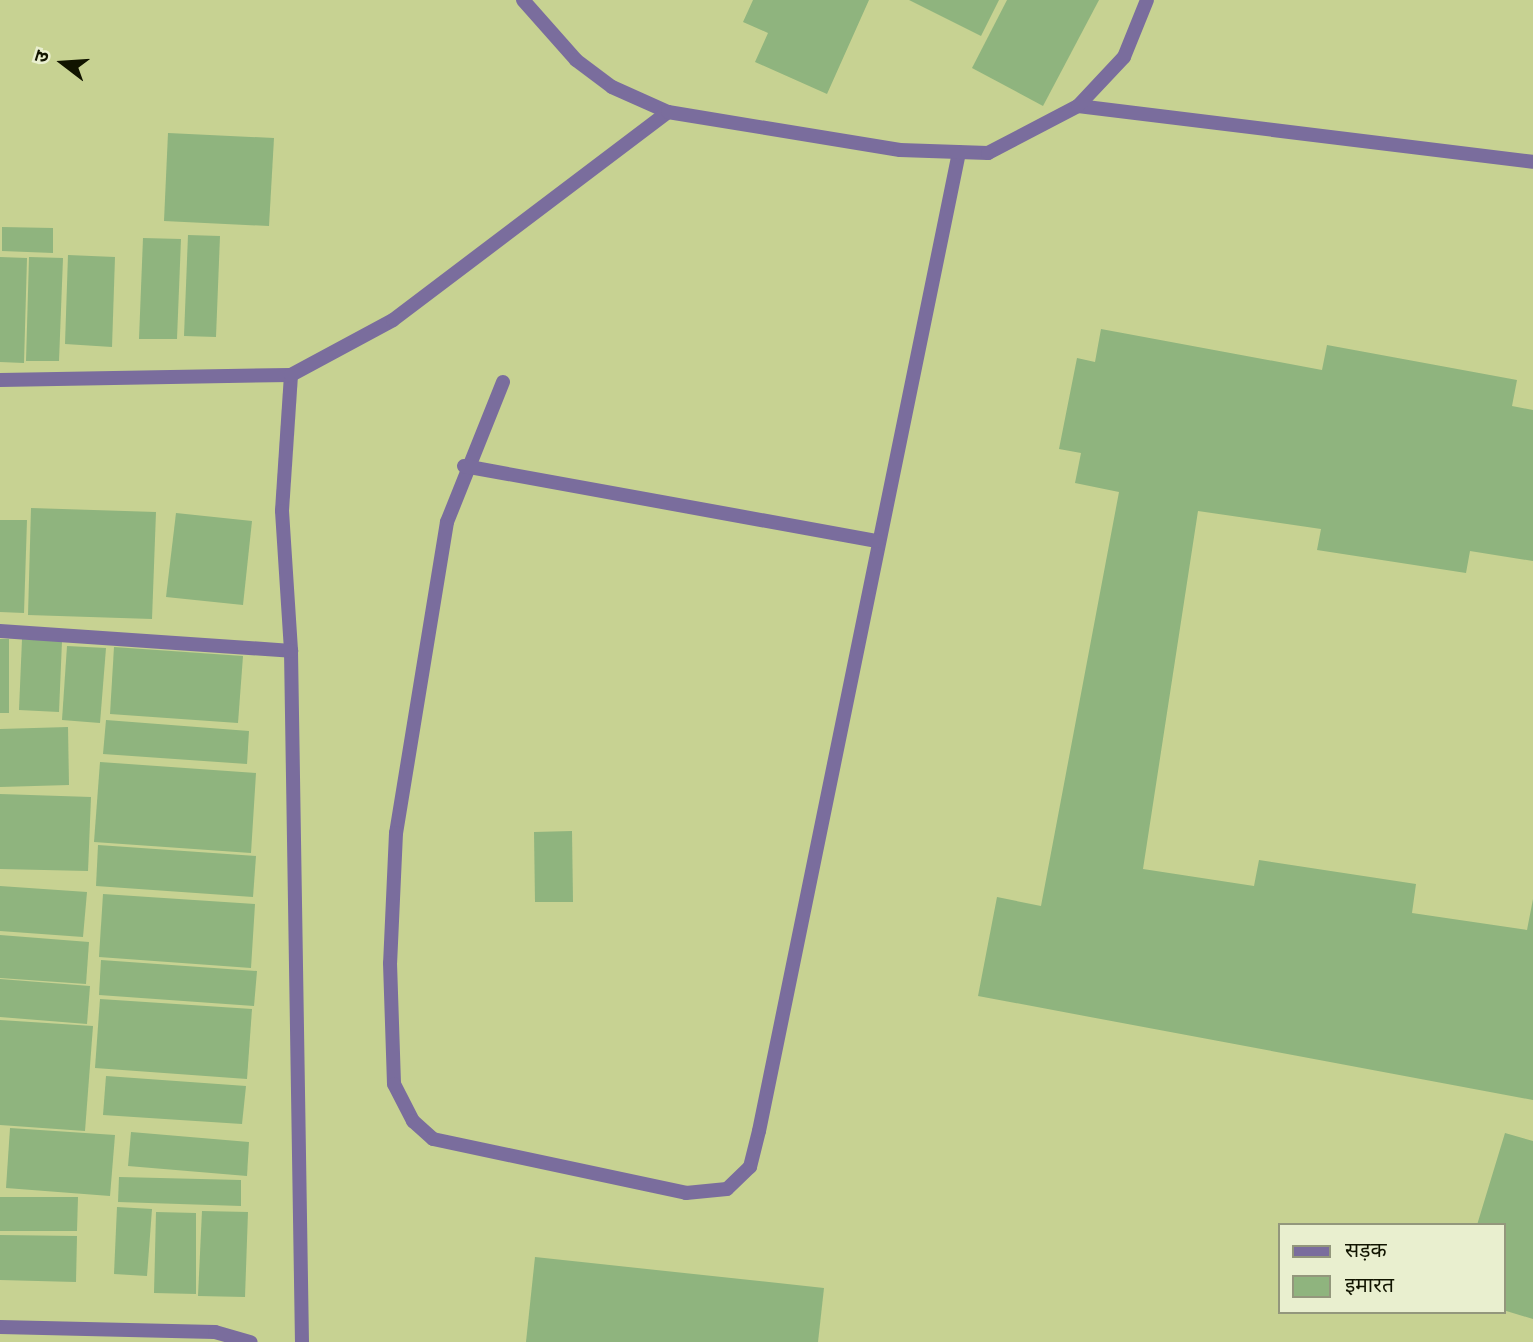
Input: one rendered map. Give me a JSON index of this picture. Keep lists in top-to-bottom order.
{
  "legend": ["सड़क", "इमारत"],
  "north": "left"
}
